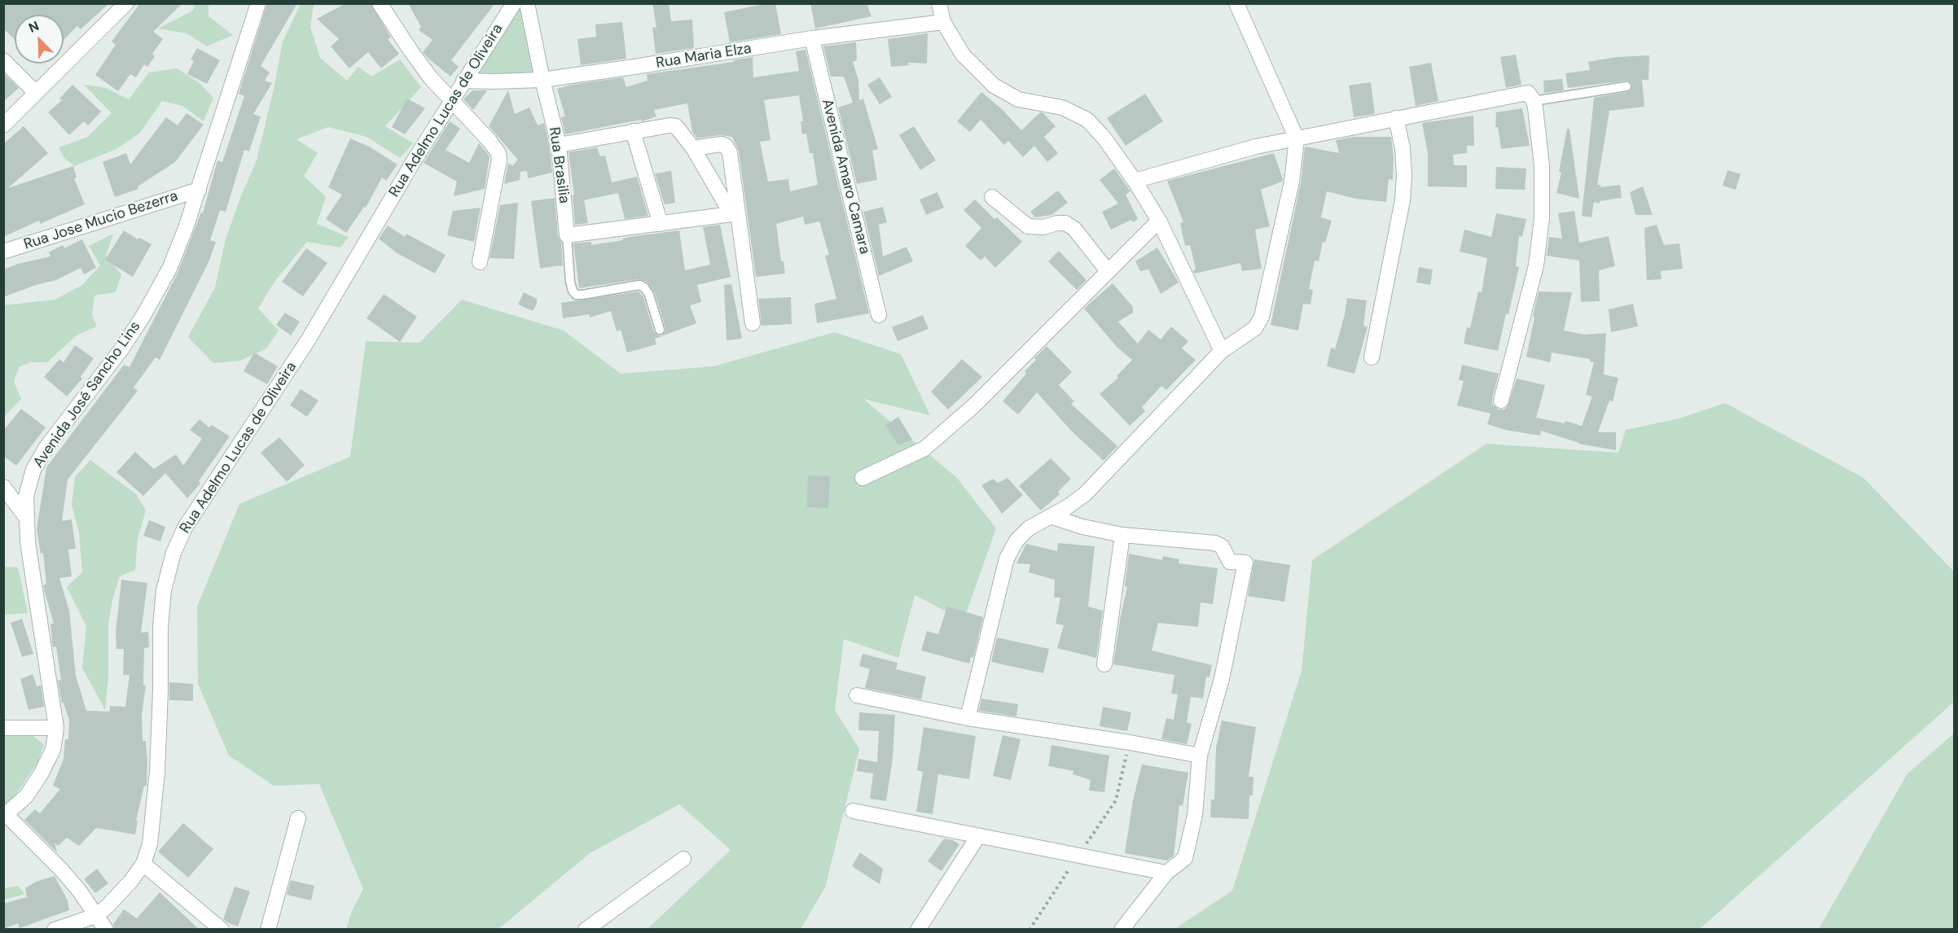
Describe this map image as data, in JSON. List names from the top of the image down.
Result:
{
  "streets": {
    "street": [
      "Rua Maria Elza",
      "Rua Adelmo Lucas de Oliveira",
      "Rua Brasilia",
      "Avenida Amaro Camara",
      "Rua Jose Mucio Bezerra",
      "Avenida José Sancho Lins"
    ]
  },
  "crossings": [
    ["Rua Maria Elza", "Rua Adelmo Lucas de Oliveira"],
    ["Rua Maria Elza", "Rua Brasilia"],
    ["Rua Maria Elza", "Avenida Amaro Camara"],
    ["Rua Jose Mucio Bezerra", "Avenida José Sancho Lins"]
  ],
  "north": "top left"
}
